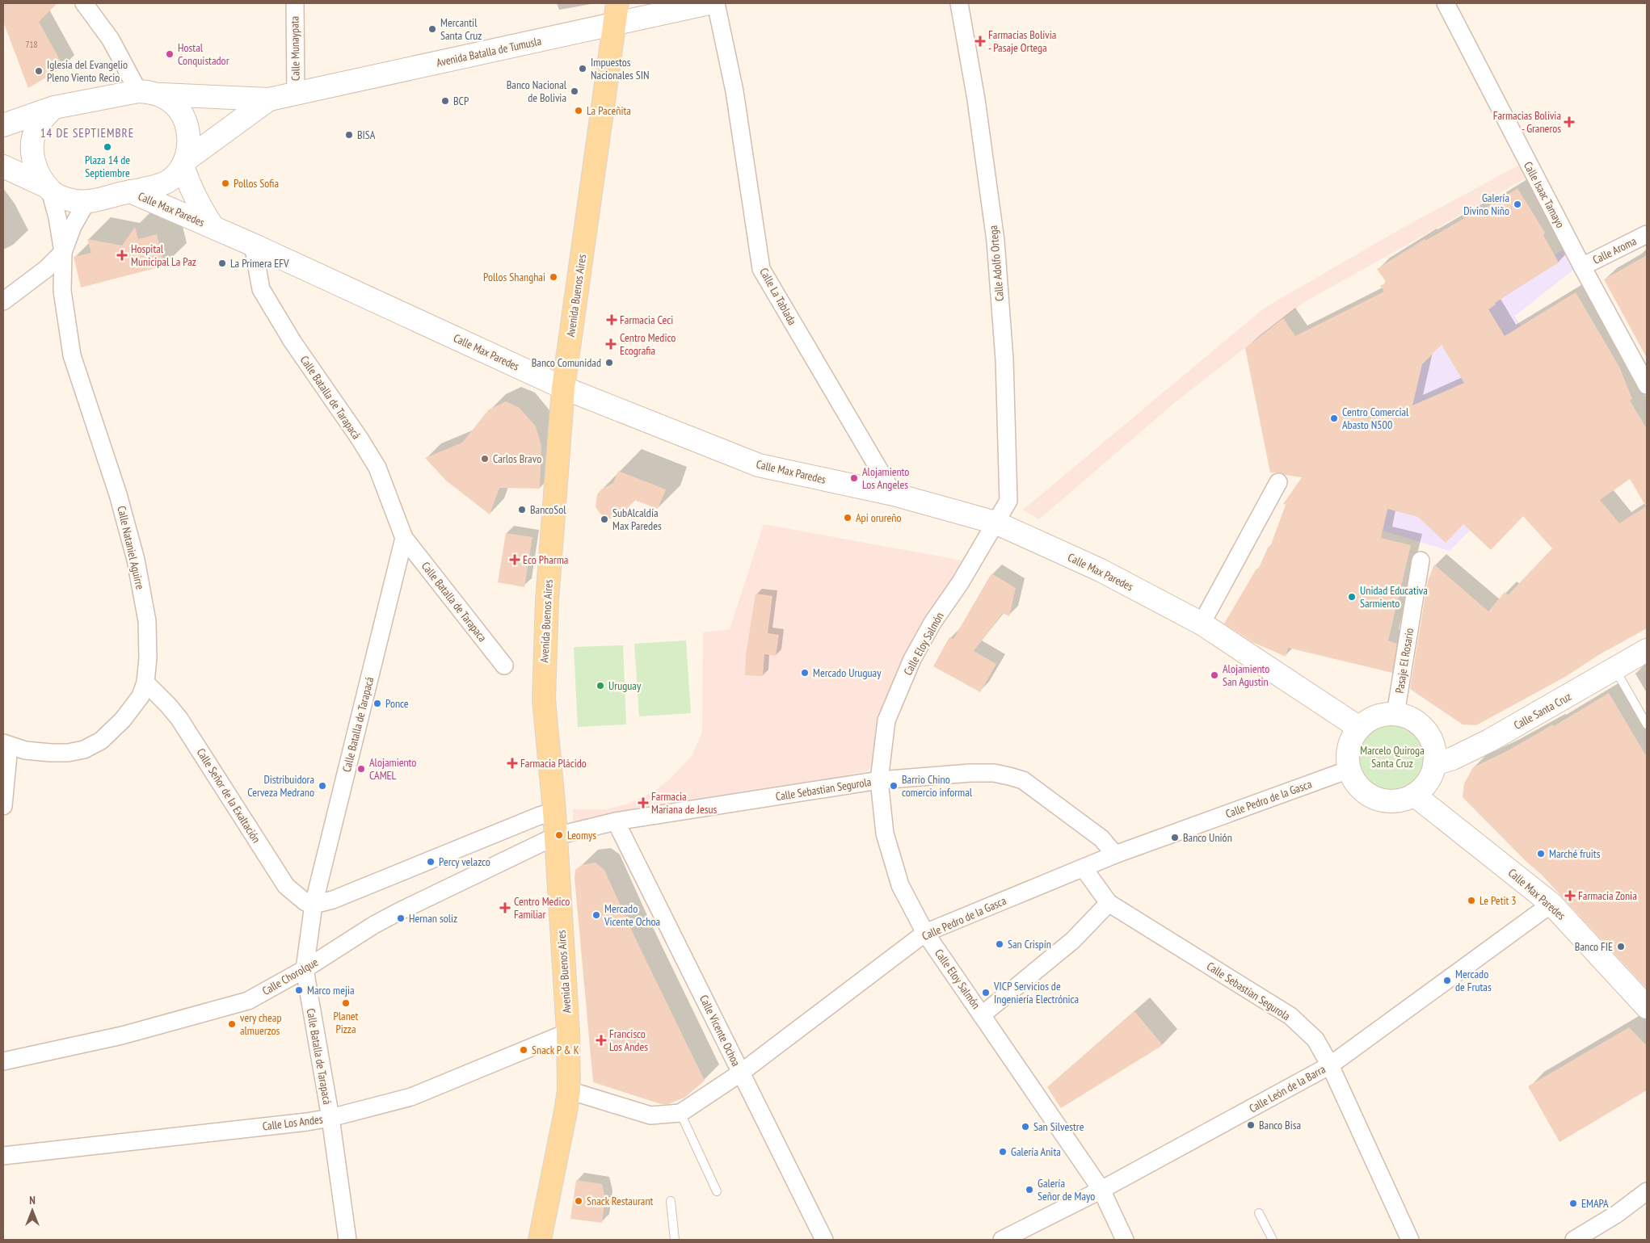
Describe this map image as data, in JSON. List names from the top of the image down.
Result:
{
  "streets": {
    "main road": [
      "Avenida Batalla de Tumusla",
      "Calle Max Paredes",
      "Avenida Buenos Aires",
      "Calle Santa Cruz"
    ],
    "street": [
      "Calle Munaypata",
      "Calle Isaac Tamayo",
      "Calle Aroma",
      "Calle Adolfo Ortega",
      "Calle La Tablada",
      "Calle Batalla de Tarapacá",
      "Calle Nataniel Aguirre",
      "Calle Batalla de Tarapaca",
      "Calle Eloy Salmón",
      "Pasaje El Rosario",
      "Calle Sebastian Segurola",
      "Calle Señor de la Exaltación",
      "Calle Pedro de la Gasca",
      "Calle Chorolque",
      "Calle Vicente Ochoa",
      "Calle León de la Barra",
      "Calle Los Andes"
    ]
  },
  "crossings": [
    ["Calle Munaypata", "Avenida Batalla de Tumusla"],
    ["Avenida Batalla de Tumusla", "Calle Max Paredes"],
    ["Avenida Batalla de Tumusla", "Avenida Buenos Aires"],
    ["Avenida Batalla de Tumusla", "Calle Nataniel Aguirre"],
    ["Calle Isaac Tamayo", "Calle Aroma"],
    ["Calle Max Paredes", "Calle Adolfo Ortega"],
    ["Calle Max Paredes", "Avenida Buenos Aires"],
    ["Calle Max Paredes", "Calle La Tablada"],
    ["Calle Max Paredes", "Calle Batalla de Tarapacá"],
    ["Calle Max Paredes", "Calle Nataniel Aguirre"],
    ["Calle Max Paredes", "Calle Eloy Salmón"],
    ["Calle Max Paredes", "Pasaje El Rosario"],
    ["Calle Max Paredes", "Calle Santa Cruz"],
    ["Calle Max Paredes", "Calle Pedro de la Gasca"],
    ["Calle Max Paredes", "Calle León de la Barra"],
    ["Calle Adolfo Ortega", "Calle Eloy Salmón"],
    ["Avenida Buenos Aires", "Calle Sebastian Segurola"],
    ["Avenida Buenos Aires", "Calle Pedro de la Gasca"],
    ["Avenida Buenos Aires", "Calle Chorolque"],
    ["Avenida Buenos Aires", "Calle Los Andes"],
    ["Calle Batalla de Tarapacá", "Calle Batalla de Tarapaca"],
    ["Calle Batalla de Tarapacá", "Calle Señor de la Exaltación"],
    ["Calle Batalla de Tarapacá", "Calle Chorolque"],
    ["Calle Batalla de Tarapacá", "Calle Los Andes"],
    ["Calle Nataniel Aguirre", "Calle Señor de la Exaltación"],
    ["Calle Eloy Salmón", "Calle Sebastian Segurola"],
    ["Calle Eloy Salmón", "Calle Pedro de la Gasca"],
    ["Calle Eloy Salmón", "Calle León de la Barra"],
    ["Pasaje El Rosario", "Calle Santa Cruz"],
    ["Pasaje El Rosario", "Calle Pedro de la Gasca"],
    ["Calle Santa Cruz", "Calle Pedro de la Gasca"],
    ["Calle Sebastian Segurola", "Calle Pedro de la Gasca"],
    ["Calle Sebastian Segurola", "Calle Chorolque"],
    ["Calle Sebastian Segurola", "Calle Vicente Ochoa"],
    ["Calle Sebastian Segurola", "Calle León de la Barra"],
    ["Calle Pedro de la Gasca", "Calle Vicente Ochoa"]
  ],
  "districts": ["14 DE SEPTIEMBRE"],
  "parks": ["Marcelo Quiroga Santa Cruz"],
  "places": {
    "other": [
      "Mercantil Santa Cruz",
      "Hostal Conquistador",
      "Impuestos Nacionales SIN",
      "Iglesia del Evangelio Pleno Viento Recio",
      "Banco Nacional de Bolivia",
      "BCP",
      "La Paceñita",
      "BISA",
      "Plaza 14 de Septiembre",
      "Pollos Sofia",
      "Galería Divino Niño",
      "La Primera EFV",
      "Pollos Shanghai",
      "Banco Comunidad",
      "Centro Comercial Abasto N500",
      "Carlos Bravo",
      "Alojamiento Los Angeles",
      "BancoSol",
      "Api orureño",
      "SubAlcaldía Max Paredes",
      "Unidad Educativa Sarmiento",
      "Mercado Uruguay",
      "Alojamiento San Agustin",
      "Uruguay",
      "Ponce",
      "Alojamiento CAMEL",
      "Distribuidora Cerveza Medrano",
      "Barrio Chino comercio informal",
      "Leomys",
      "Banco Unión",
      "Marché fruits",
      "Percy velazco",
      "Le Petit 3",
      "Mercado Vicente Ochoa",
      "Hernan soliz",
      "San Crispín",
      "Banco FIE",
      "Mercado de Frutas",
      "Marco mejia",
      "VICP Servicios de Ingeniería Electrónica",
      "Planet Pizza",
      "very cheap almuerzos",
      "Snack P & K",
      "Banco Bisa",
      "San Silvestre",
      "Galería Anita",
      "Galería Señor de Mayo",
      "Snack Restaurant",
      "EMAPA"
    ],
    "health": [
      "Farmacias Bolivia - Pasaje Ortega",
      "Farmacias Bolivia - Graneros",
      "Hospital Municipal La Paz",
      "Farmacia Ceci",
      "Centro Medico Ecografia",
      "Eco Pharma",
      "Farmacia Plácido",
      "Farmacia Mariana de Jesus",
      "Farmacia Zonia",
      "Centro Medico Familiar",
      "Francisco Los Andes"
    ]
  },
  "house_numbers": ["718"],
  "north": "top"
}
